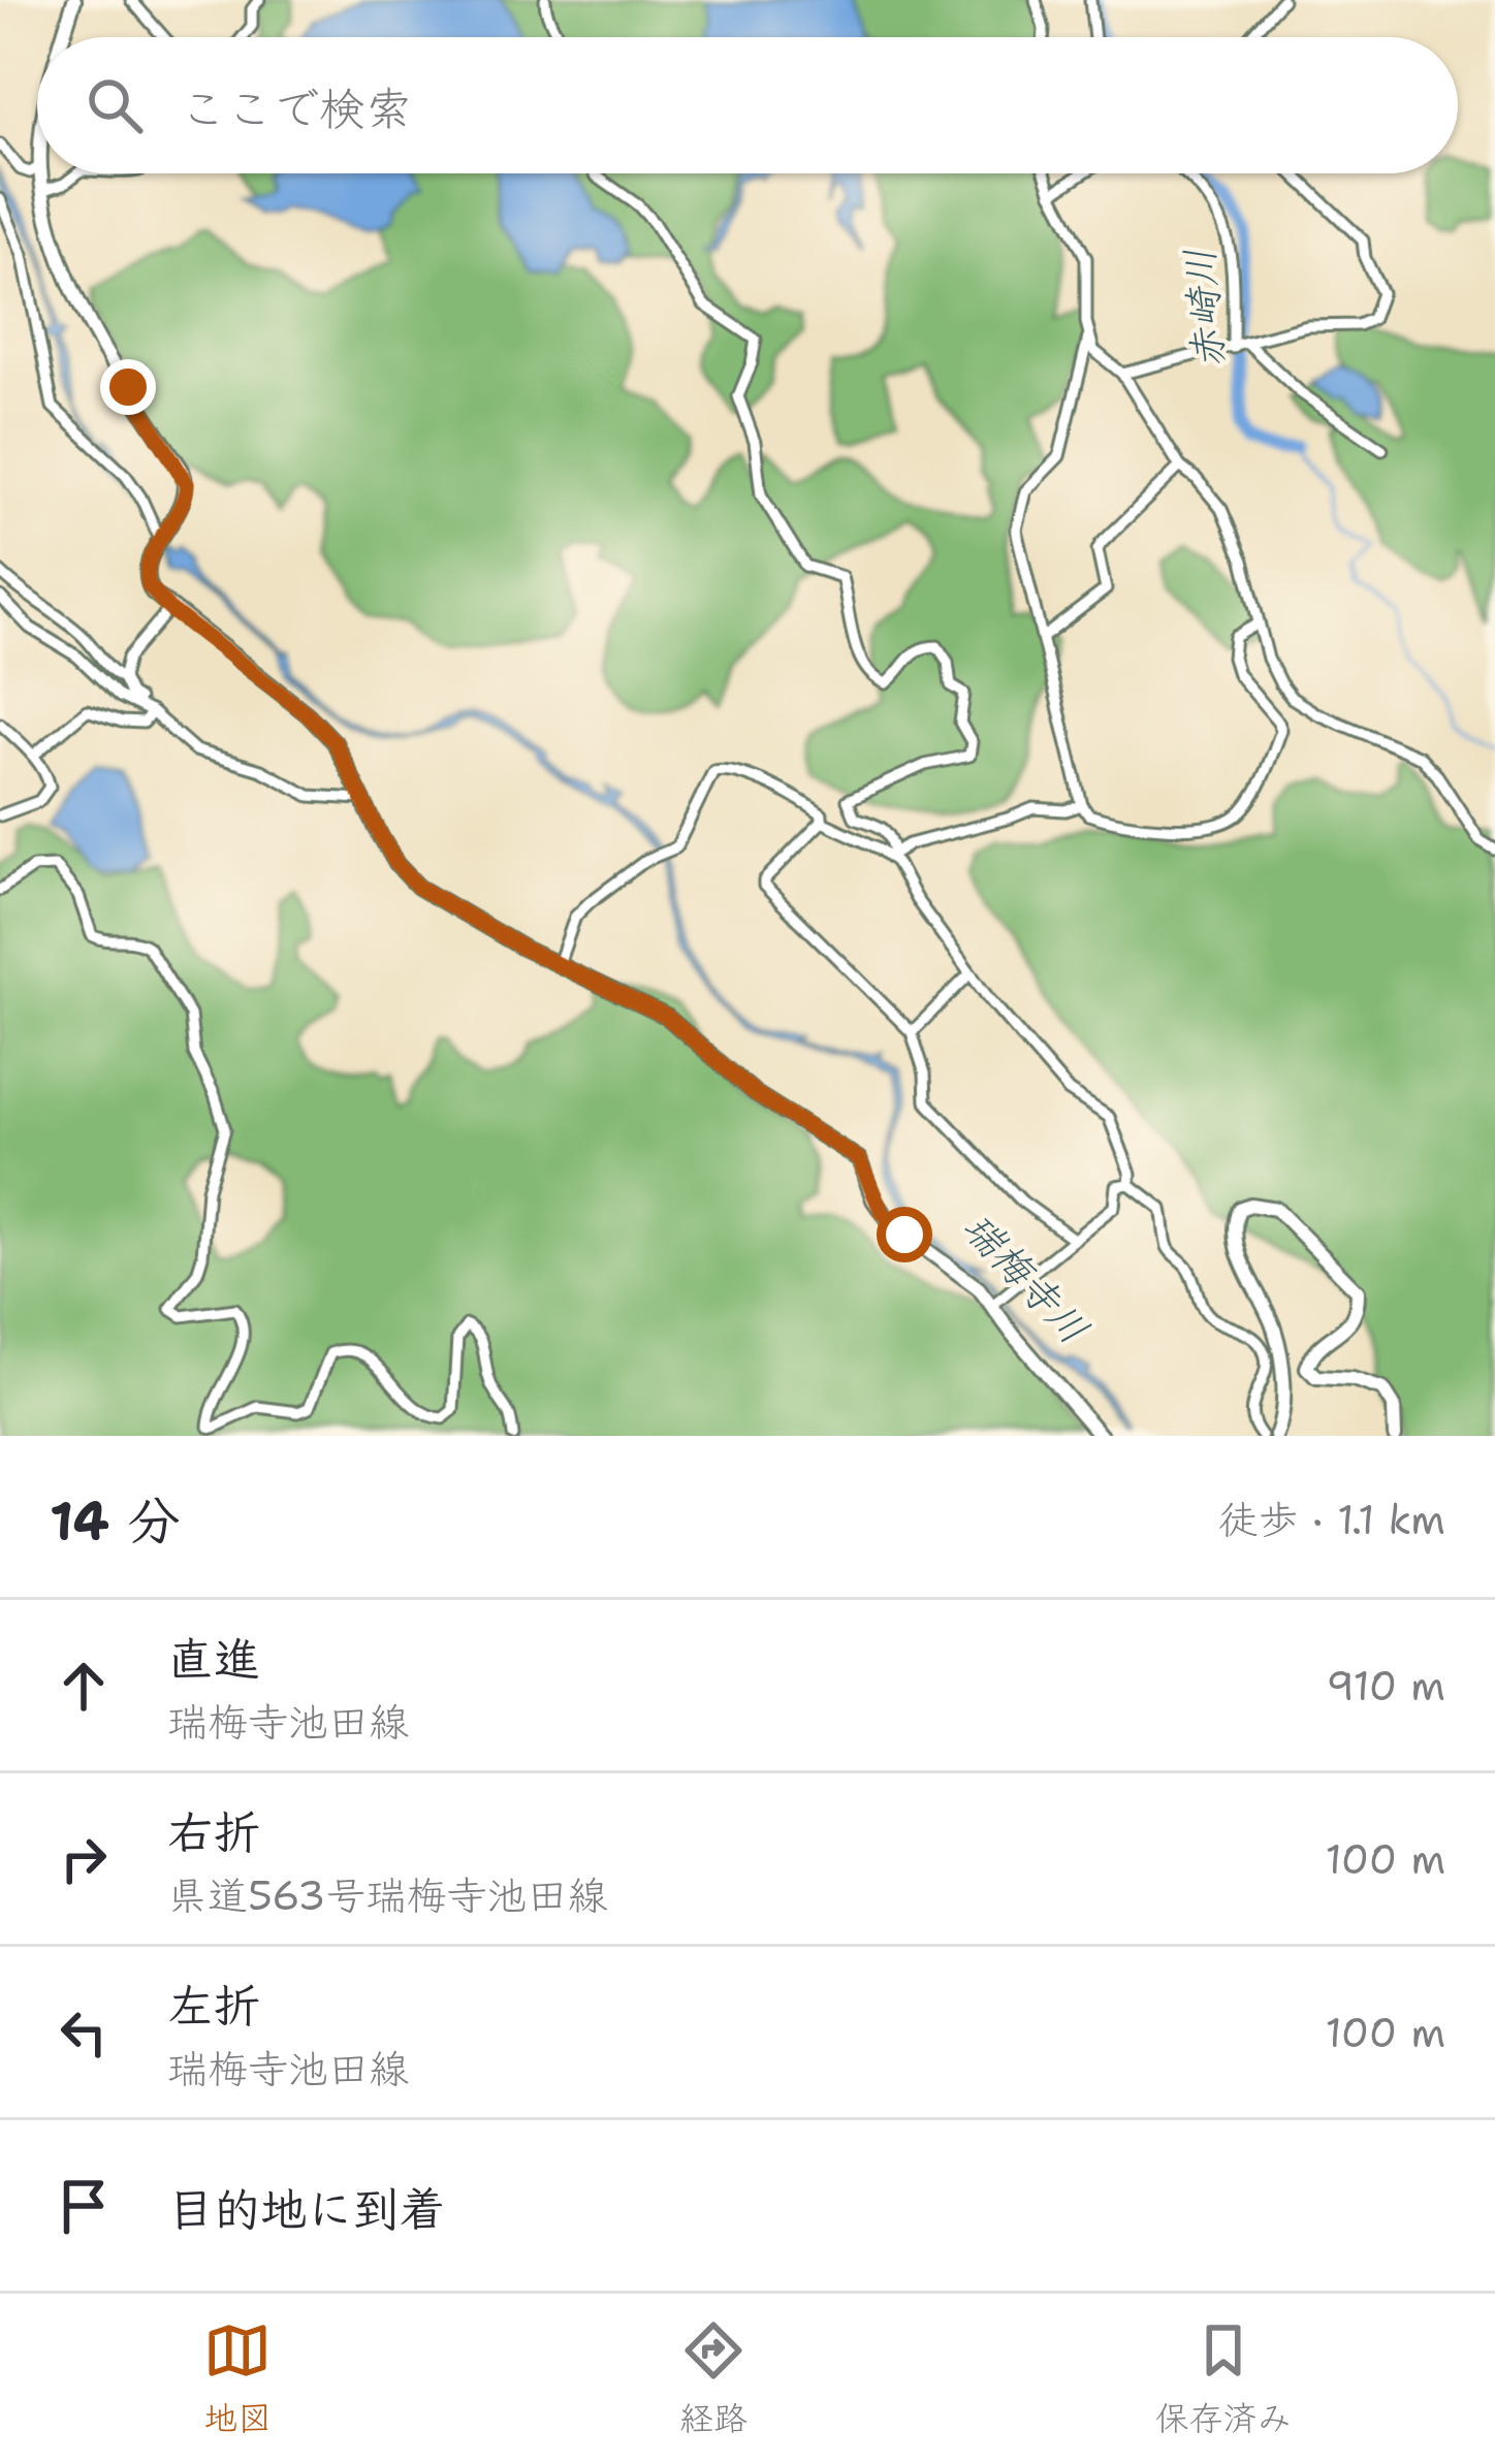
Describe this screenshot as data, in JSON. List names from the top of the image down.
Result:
{
  "water": ["赤崎川", "瑞梅寺川"],
  "page": {
    "search": "ここで検索",
    "heading": ["14 分", "徒歩 · 1.1 km"],
    "list": [
      ["直進", "瑞梅寺池田線", "910 m"],
      ["右折", "県道563号瑞梅寺池田線", "100 m"],
      ["左折", "瑞梅寺池田線", "100 m"],
      "目的地に到着"
    ],
    "nav": ["地図", "経路", "保存済み"]
  }
}
